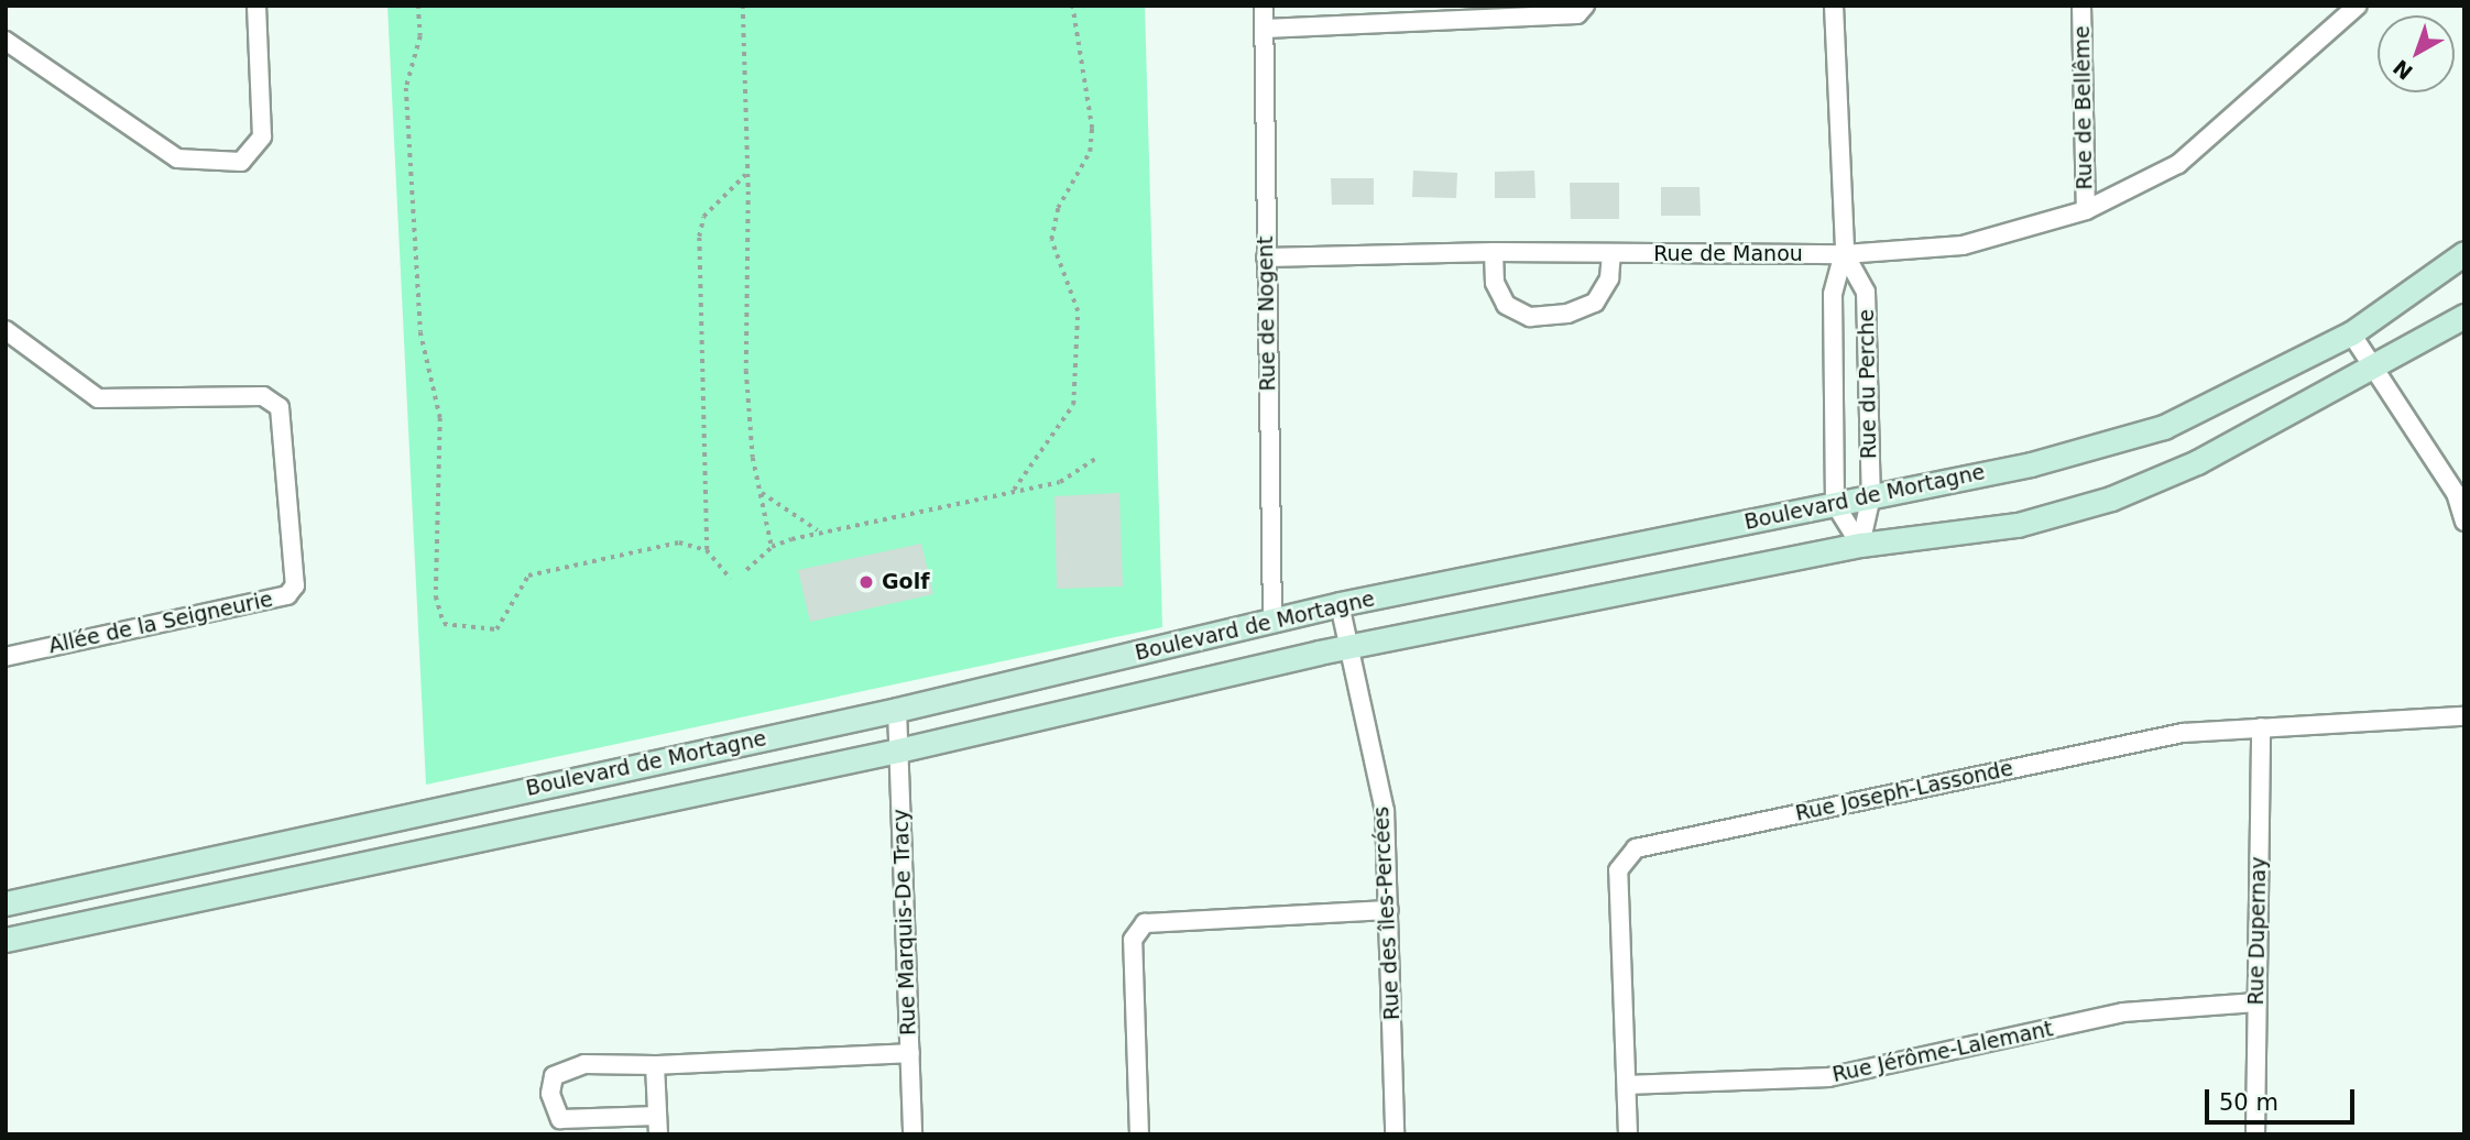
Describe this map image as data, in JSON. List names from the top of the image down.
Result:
{
  "streets": {
    "main road": ["Boulevard de Mortagne"],
    "street": [
      "Rue de Bellême",
      "Rue de Manou",
      "Rue de Nogent",
      "Rue du Perche",
      "Allée de la Seigneurie",
      "Rue Joseph-Lassonde",
      "Rue des îles-Percées",
      "Rue Marquis-De Tracy",
      "Rue Dupernay",
      "Rue Jérôme-Lalemant"
    ]
  },
  "crossings": [
    ["Rue de Bellême", "Rue de Manou"],
    ["Rue de Manou", "Rue de Nogent"],
    ["Rue de Manou", "Rue du Perche"],
    ["Rue de Nogent", "Boulevard de Mortagne"],
    ["Rue du Perche", "Boulevard de Mortagne"],
    ["Boulevard de Mortagne", "Rue des îles-Percées"],
    ["Boulevard de Mortagne", "Rue Marquis-De Tracy"],
    ["Rue Joseph-Lassonde", "Rue Dupernay"],
    ["Rue Joseph-Lassonde", "Rue Jérôme-Lalemant"],
    ["Rue Dupernay", "Rue Jérôme-Lalemant"]
  ],
  "places": ["Golf"],
  "scale_bar": "50 m",
  "north": "bottom left"
}
